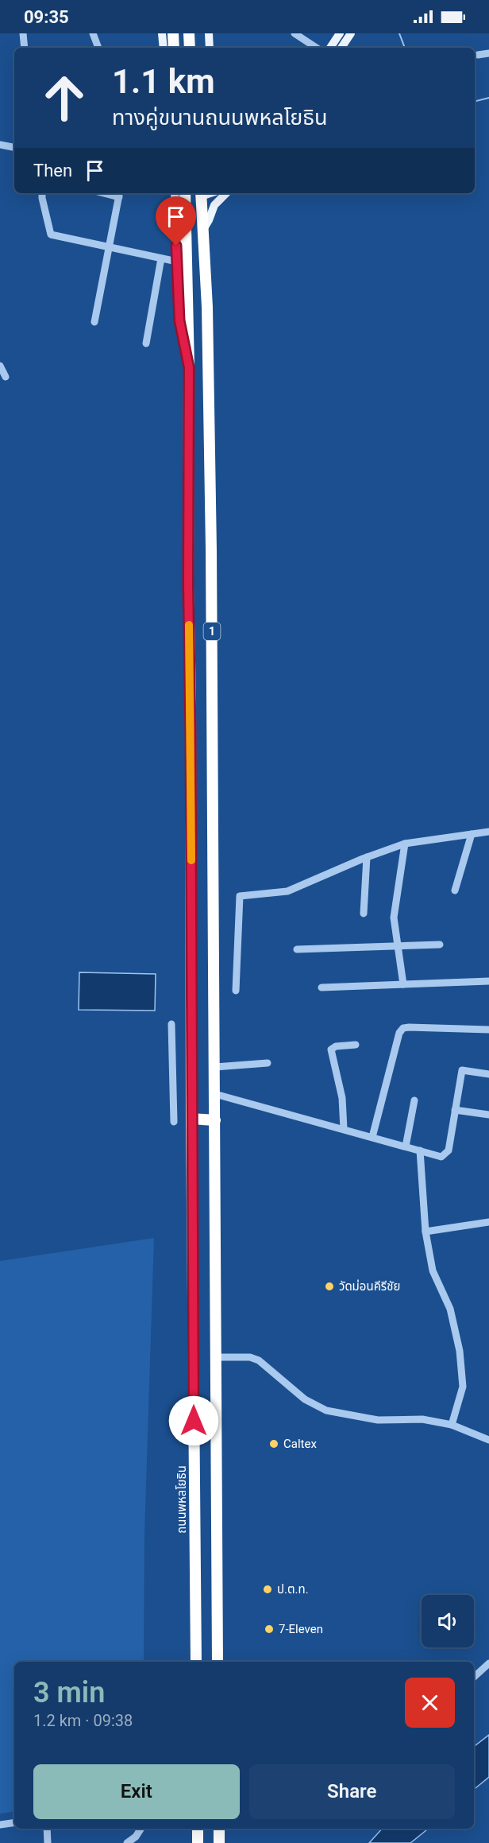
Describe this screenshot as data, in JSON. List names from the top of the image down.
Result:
{
  "streets": {
    "highway": ["1", "ถนนพหลโยธิน"]
  },
  "crossings": [
    ["1", "ถนนพหลโยธิน"]
  ],
  "places": [
    "วัดม่อนคีรีชัย",
    "Caltex",
    "ป.ต.ท.",
    "7-Eleven"
  ],
  "page": {
    "status": "09:35",
    "turn": ["1.1 km", "ทางคู่ขนานถนนพหลโยธิน"],
    "then": "Then",
    "heading": ["3 min", "1.2 km · 09:38"],
    "buttons": ["Exit", "Share"]
  }
}
